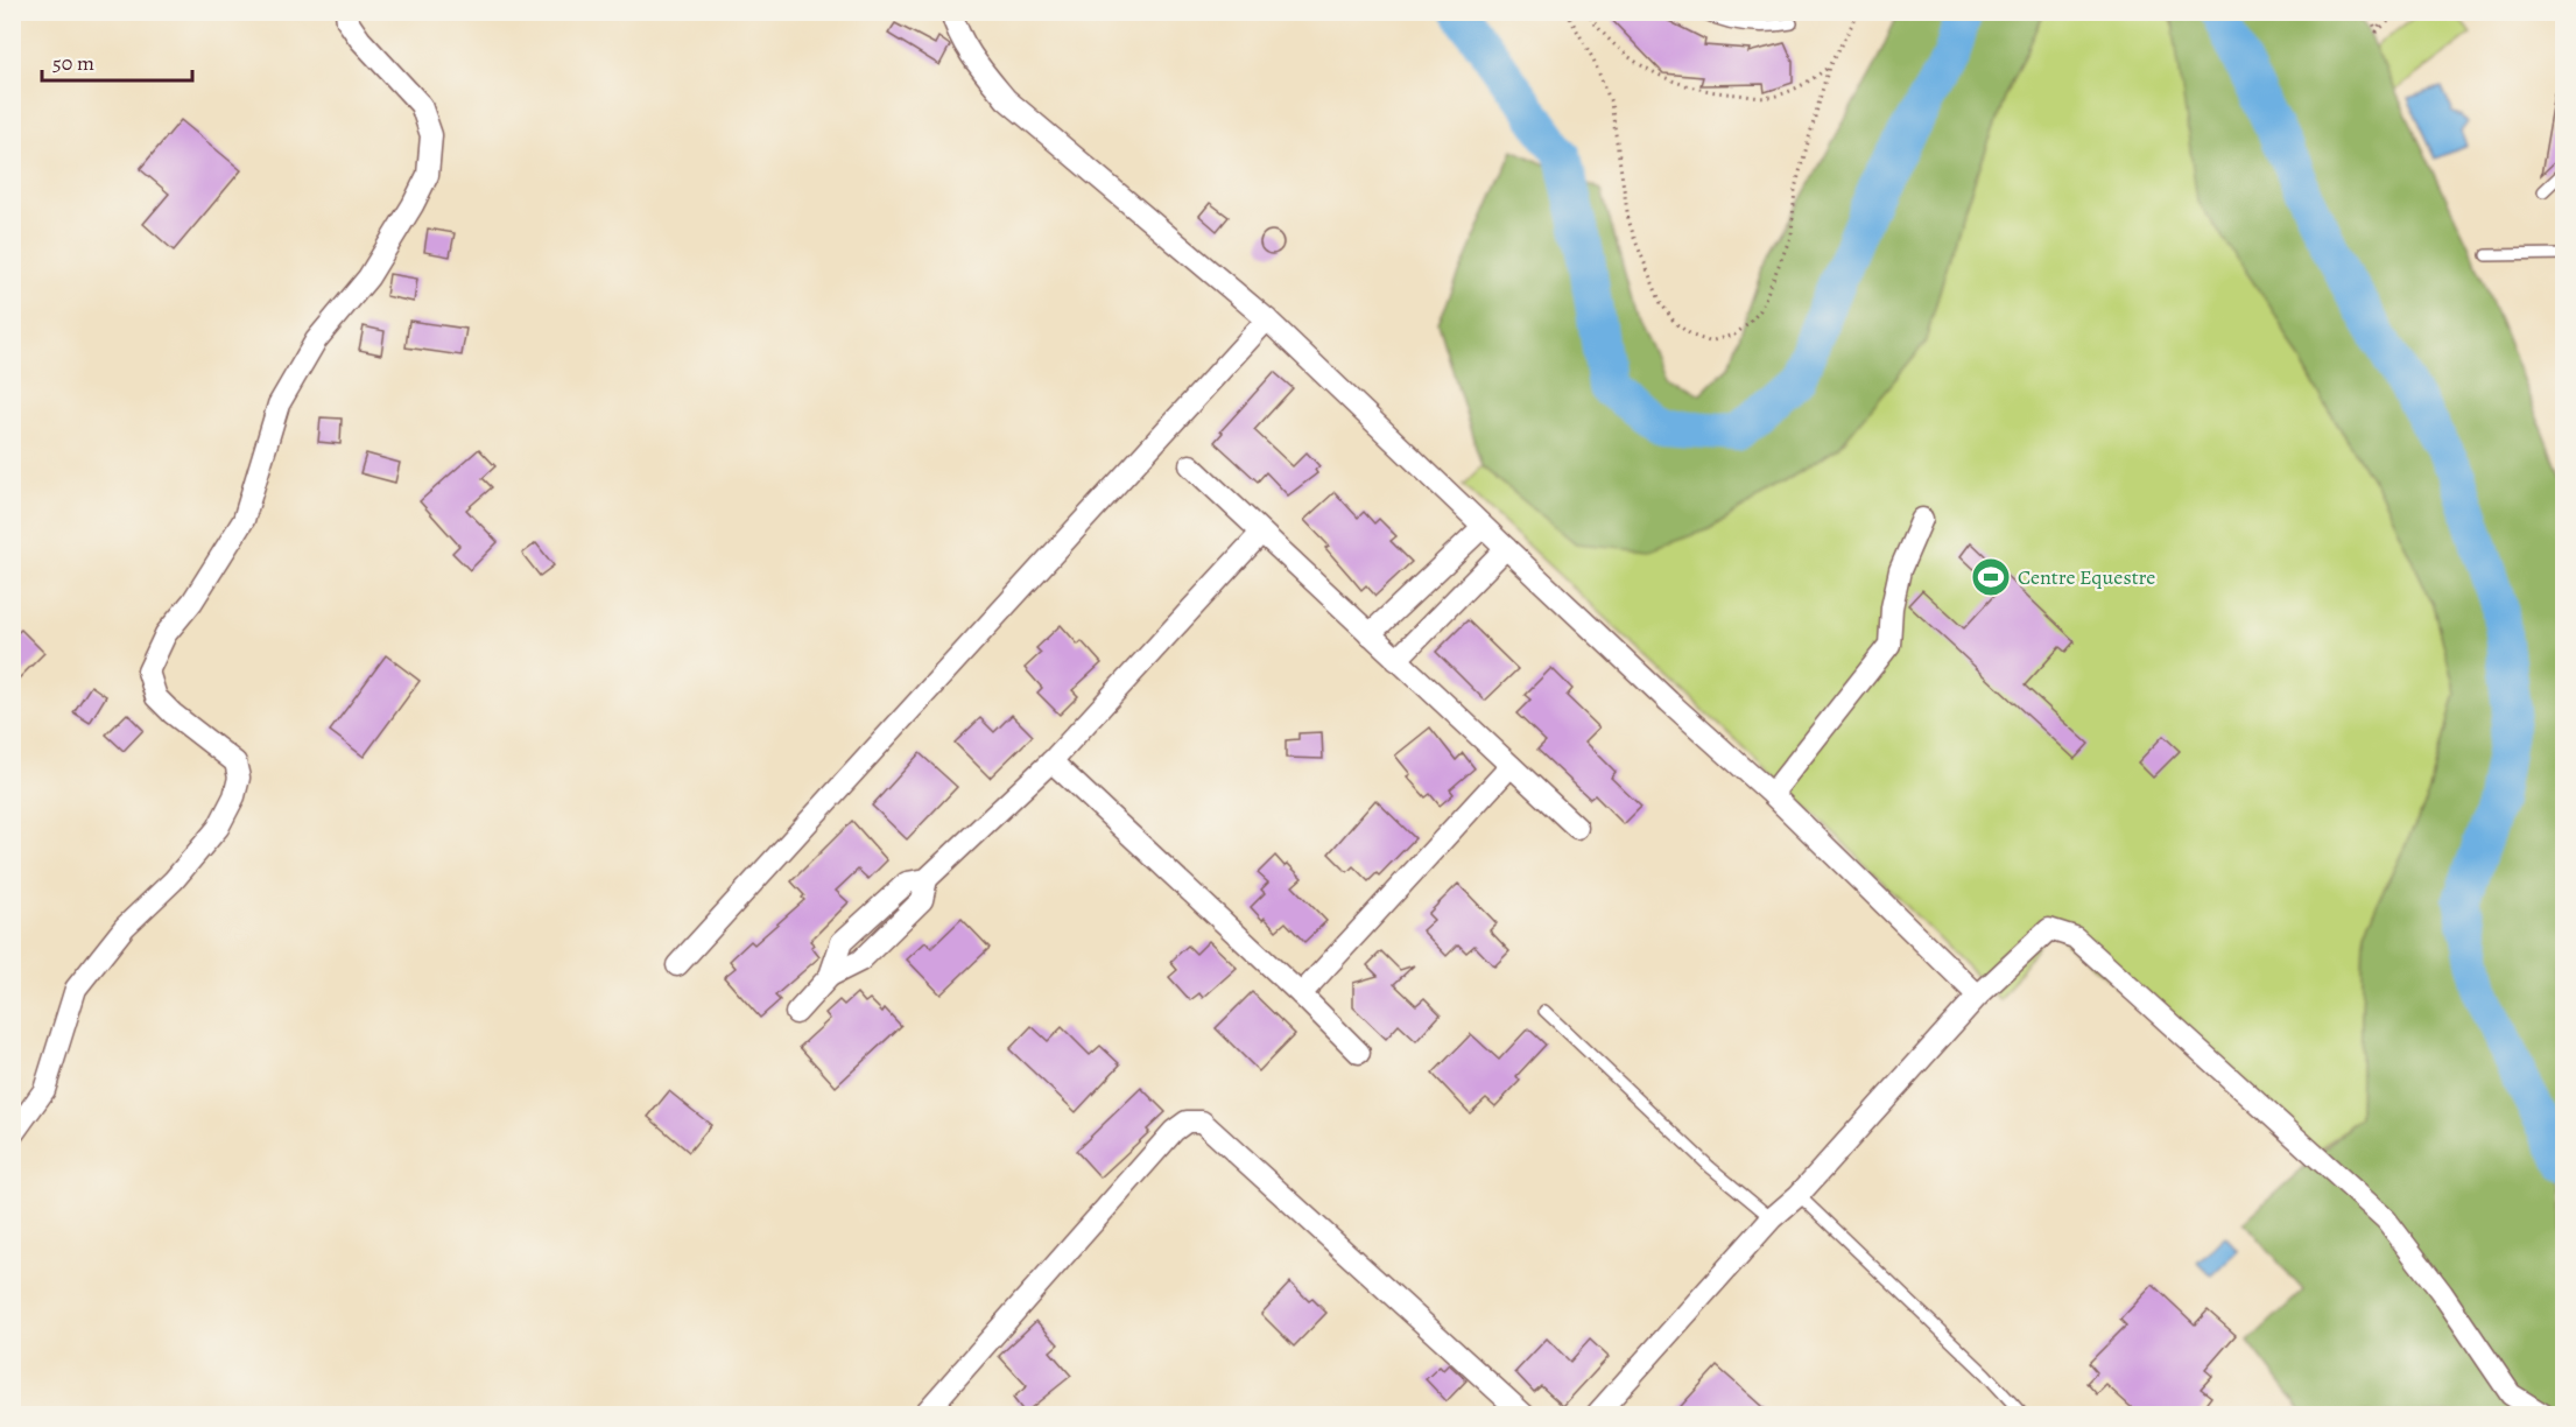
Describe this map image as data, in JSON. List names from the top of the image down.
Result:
{
  "places": {
    "sports": ["Centre Equestre"]
  },
  "scale_bar": "50 m"
}
